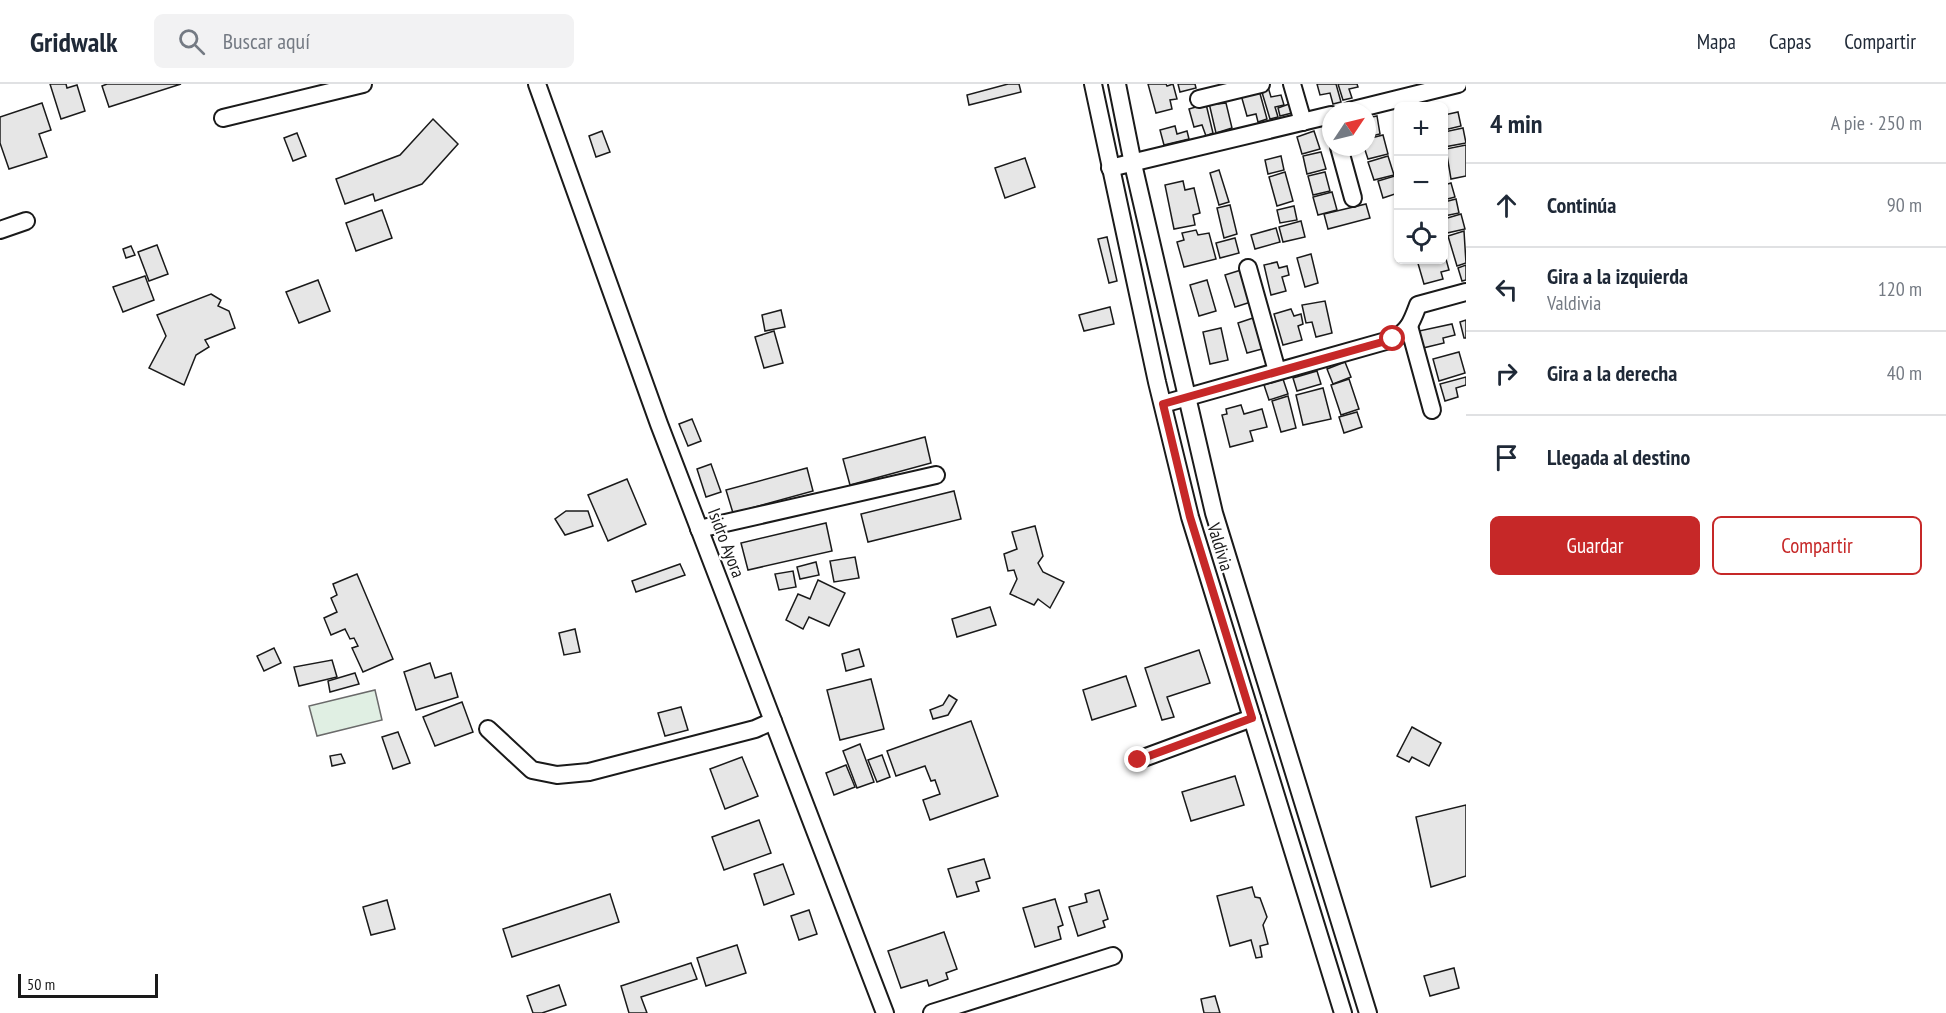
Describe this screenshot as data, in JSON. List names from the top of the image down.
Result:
{
  "streets": {
    "street": ["Isidro Ayora", "Valdivia"]
  },
  "scale_bar": "50 m",
  "north": "top right",
  "page": {
    "header": "Gridwalk",
    "search": "Buscar aquí",
    "nav": ["Mapa", "Capas", "Compartir"],
    "heading": ["4 min", "A pie · 250 m"],
    "map_buttons": ["+", "−"],
    "list": [
      ["Continúa", "90 m"],
      ["Gira a la izquierda", "Valdivia", "120 m"],
      ["Gira a la derecha", "40 m"],
      "Llegada al destino"
    ],
    "buttons": ["Guardar", "Compartir"],
    "scale": "50 m"
  }
}
